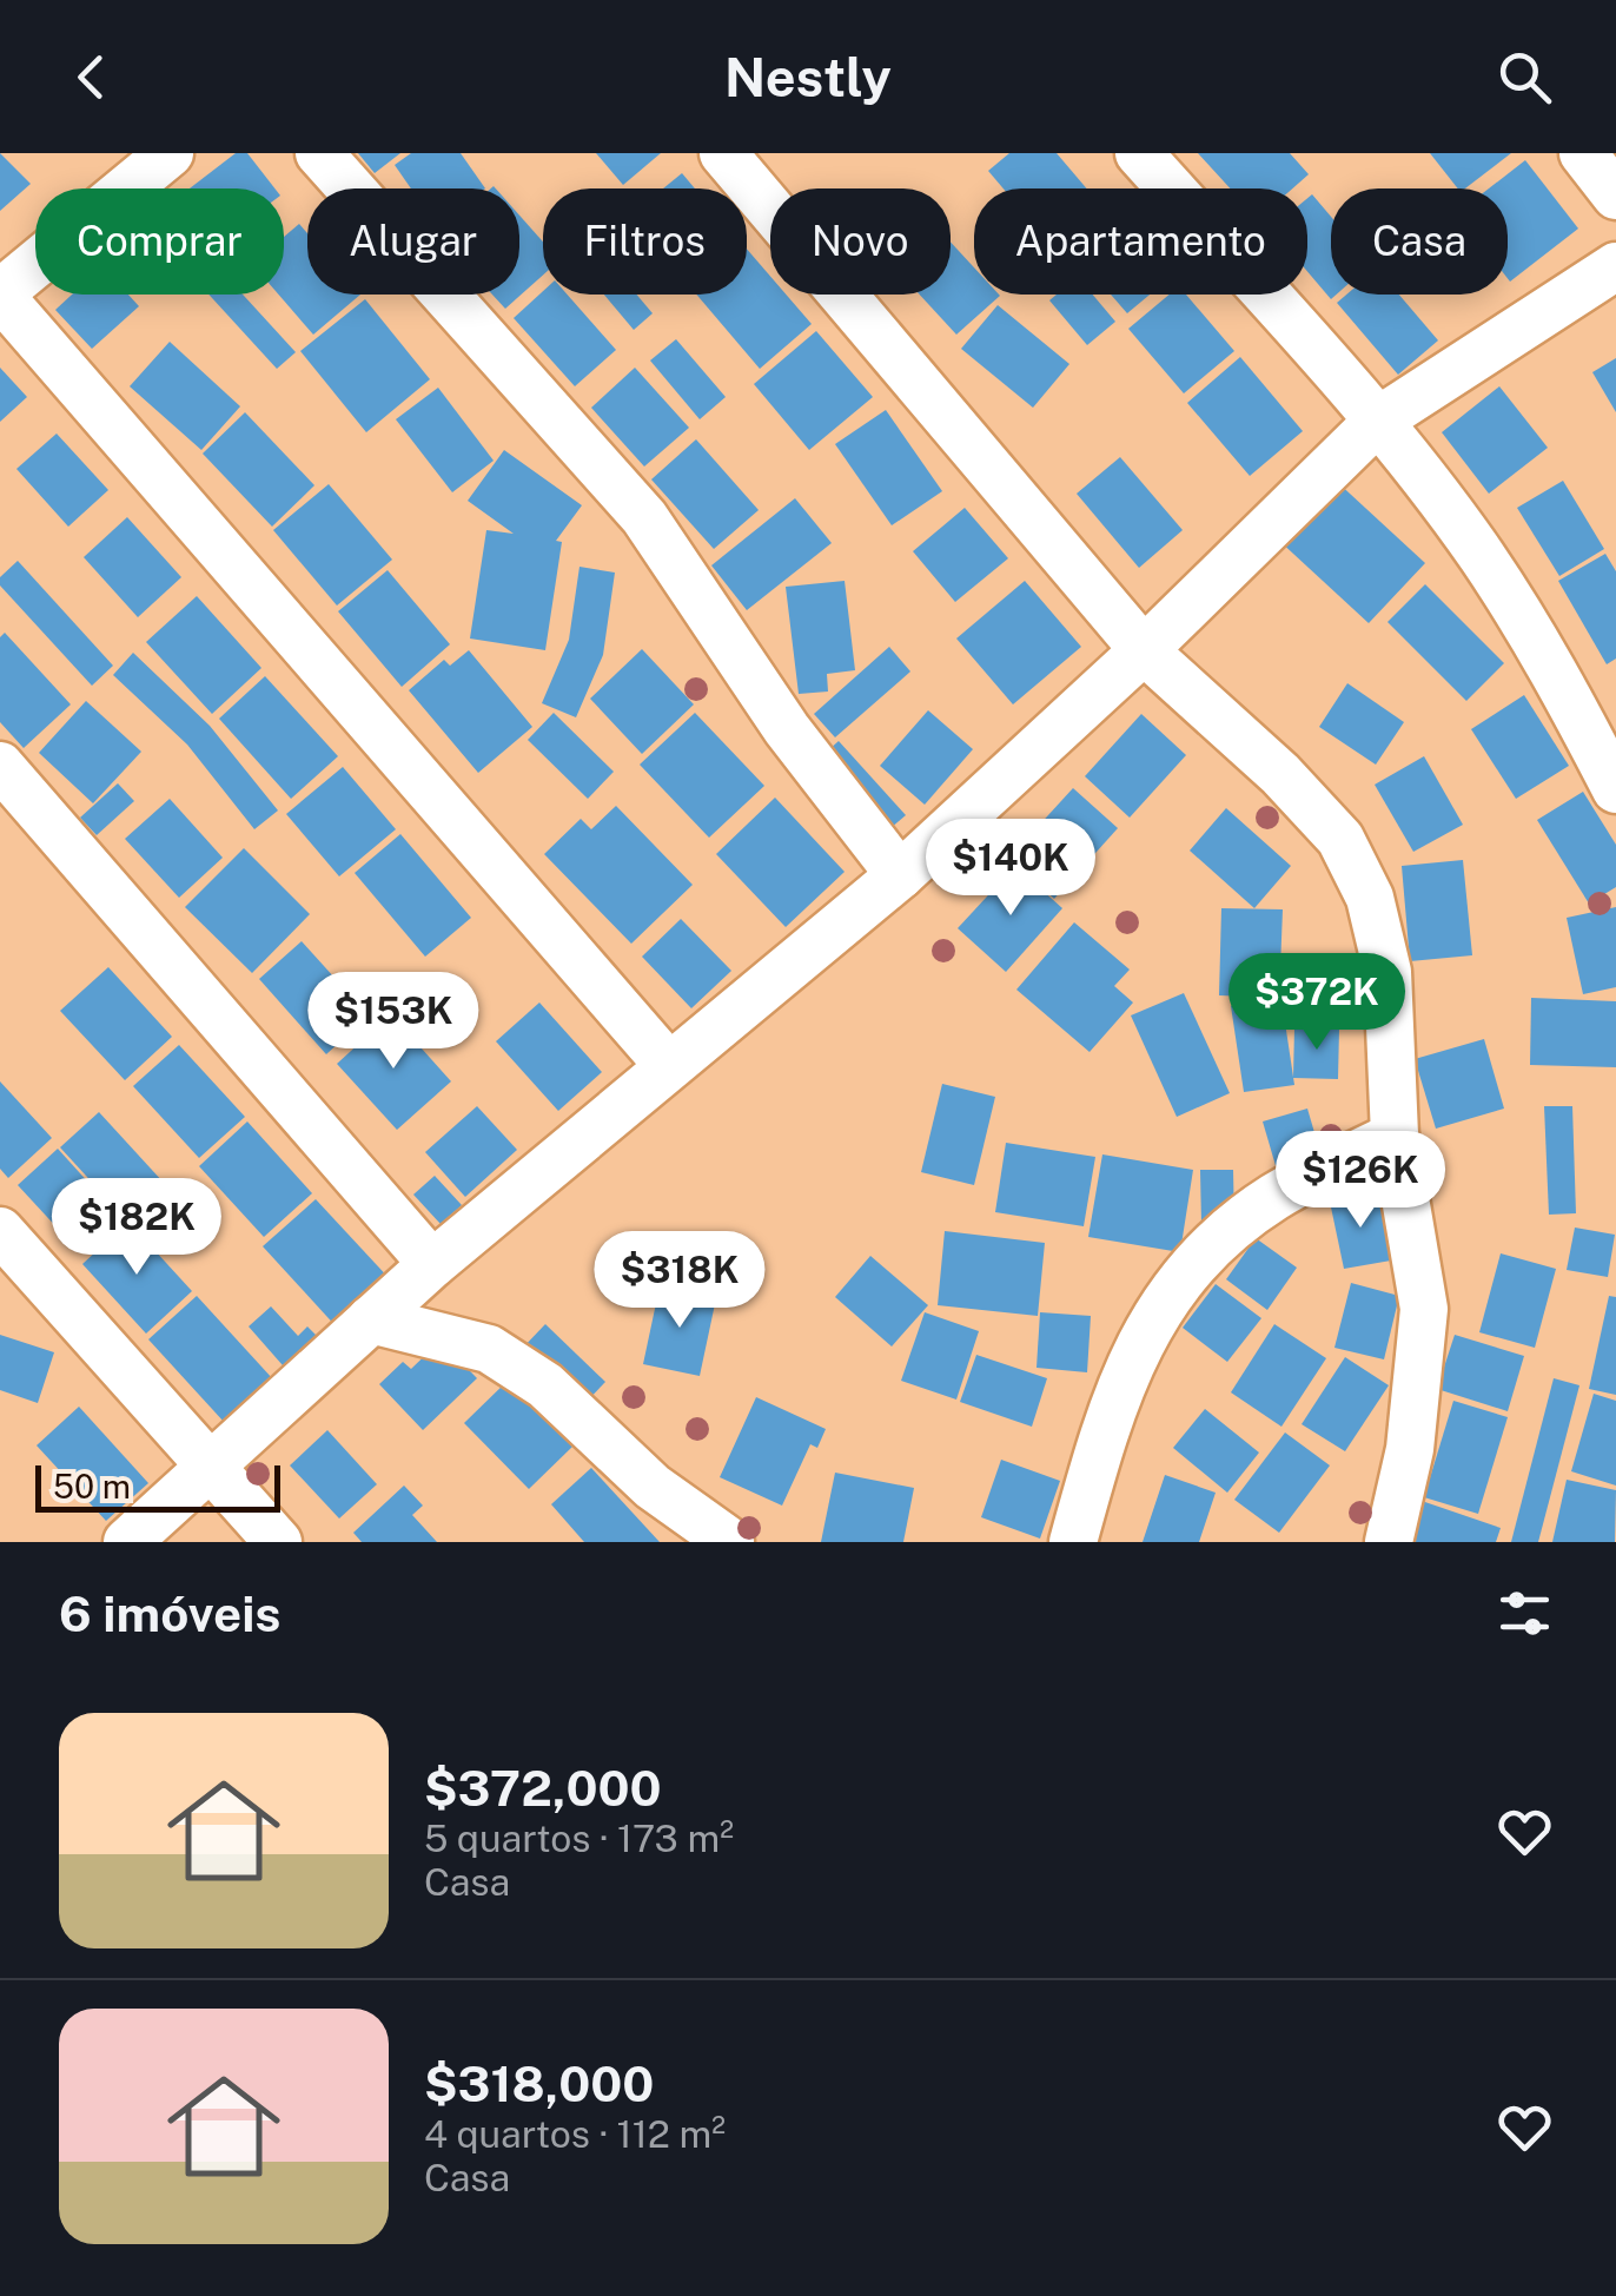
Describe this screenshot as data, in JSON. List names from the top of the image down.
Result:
{
  "scale_bar": "50 m",
  "page": {
    "header": "Nestly",
    "chip": [
      "Comprar",
      "Alugar",
      "Filtros",
      "Novo",
      "Apartamento",
      "Casa"
    ],
    "price": [
      "$140K",
      "$372K",
      "$153K",
      "$126K",
      "$182K",
      "$318K"
    ],
    "scale": "50 m",
    "heading": "6 imóveis",
    "list": [
      {
        "name": "$372,000",
        "note": "5 quartos · 173 m² · Casa"
      },
      {
        "name": "$318,000",
        "note": "4 quartos · 112 m² · Casa"
      }
    ]
  }
}
